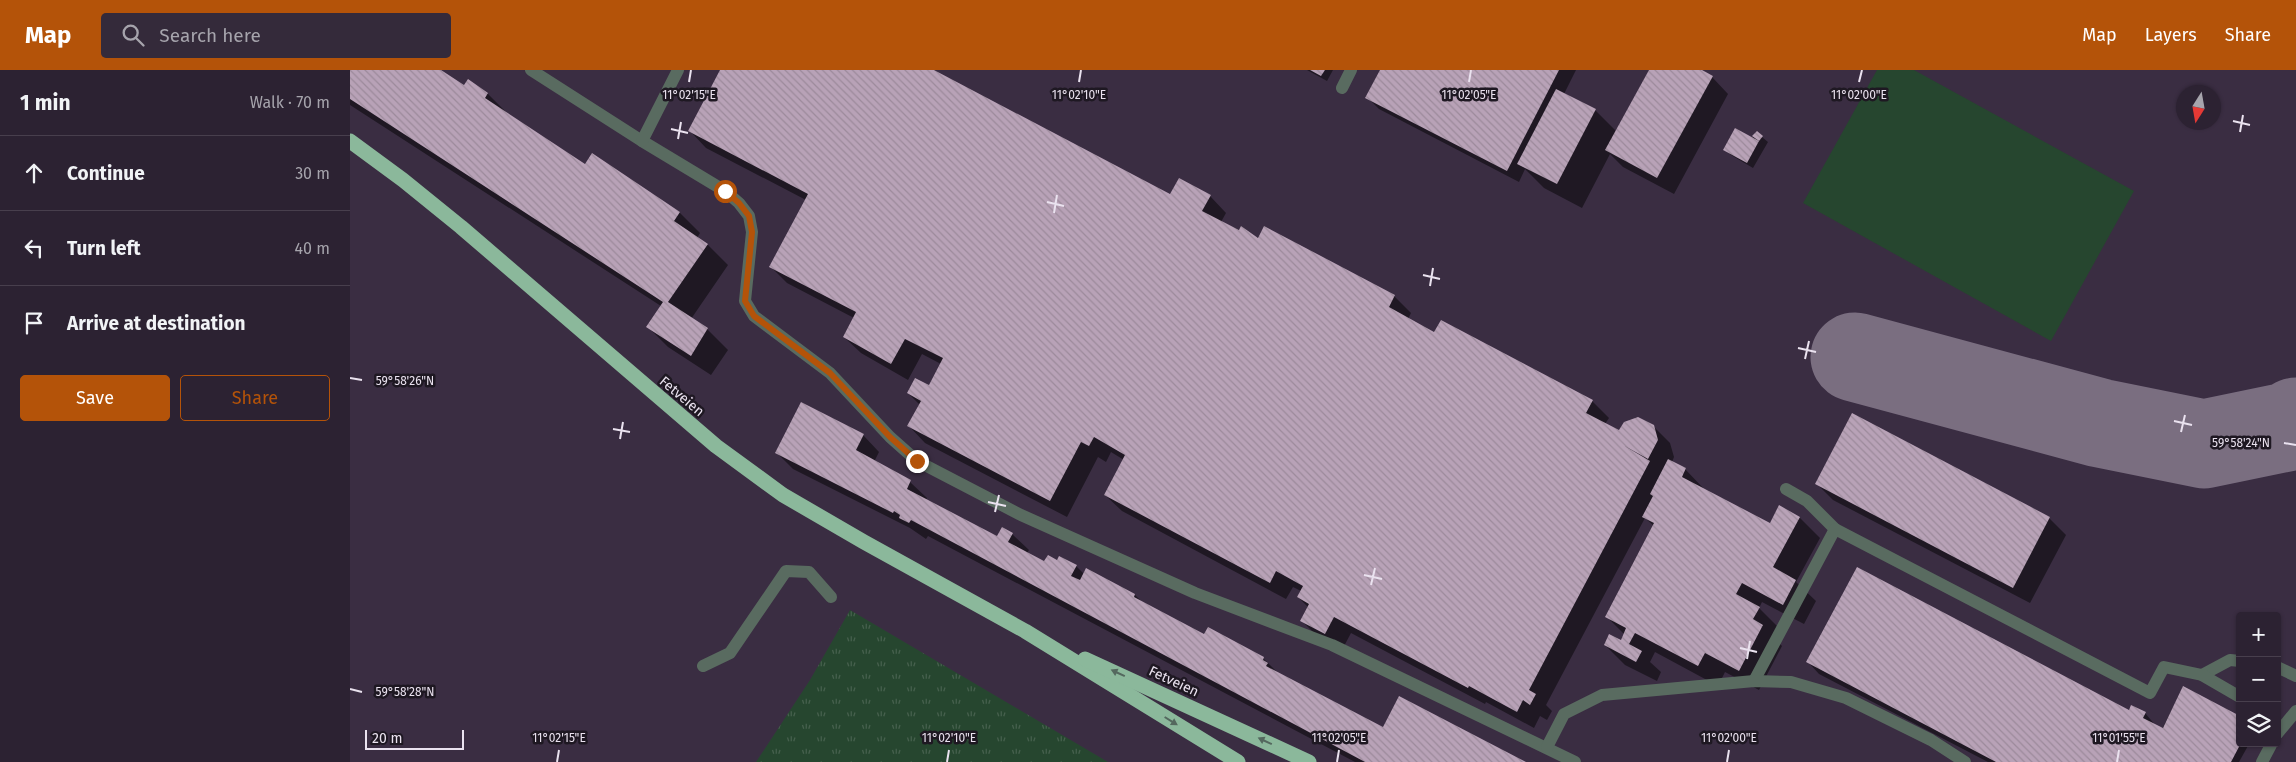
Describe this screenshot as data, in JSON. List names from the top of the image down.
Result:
{
  "streets": {
    "highway": ["Fetveien"]
  },
  "scale_bar": "20 m",
  "north": "bottom",
  "page": {
    "header": "Map",
    "search": "Search here",
    "nav": ["Map", "Layers", "Share"],
    "heading": ["1 min", "Walk · 70 m"],
    "list": [
      ["Continue", "30 m"],
      ["Turn left", "40 m"],
      "Arrive at destination"
    ],
    "buttons": ["Save", "Share"],
    "map_buttons": ["+", "−"],
    "scale": "20 m"
  },
  "coordinates": [
    "11°02'15\"E",
    "11°02'10\"E",
    "11°02'05\"E",
    "11°02'00\"E",
    "59°58'26\"N",
    "59°58'24\"N",
    "59°58'28\"N",
    "11°01'55\"E"
  ]
}
